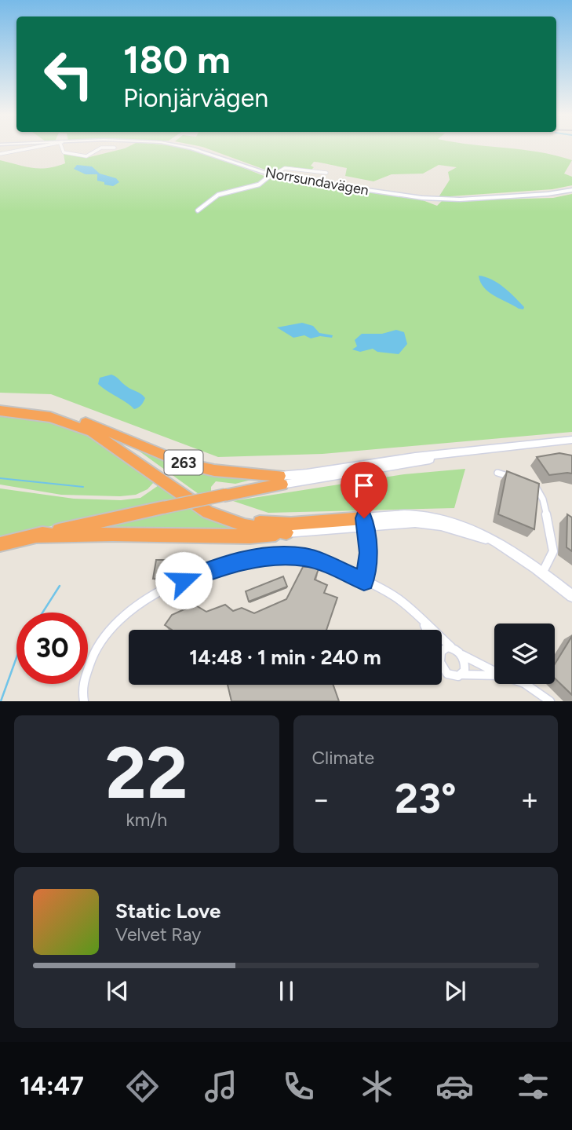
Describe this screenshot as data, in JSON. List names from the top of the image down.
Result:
{
  "streets": {
    "highway": ["263"],
    "street": ["Norrsundavägen"]
  },
  "page": {
    "turn": ["180 m", "Pionjärvägen"],
    "limit": "30",
    "trip": "14:48 · 1 min · 240 m",
    "tile": [
      ["22", "km/h"],
      "Climate"
    ],
    "heat": ["−", "23°", "+"],
    "song": ["Static Love", "Velvet Ray"],
    "tabs": "14:47"
  }
}
